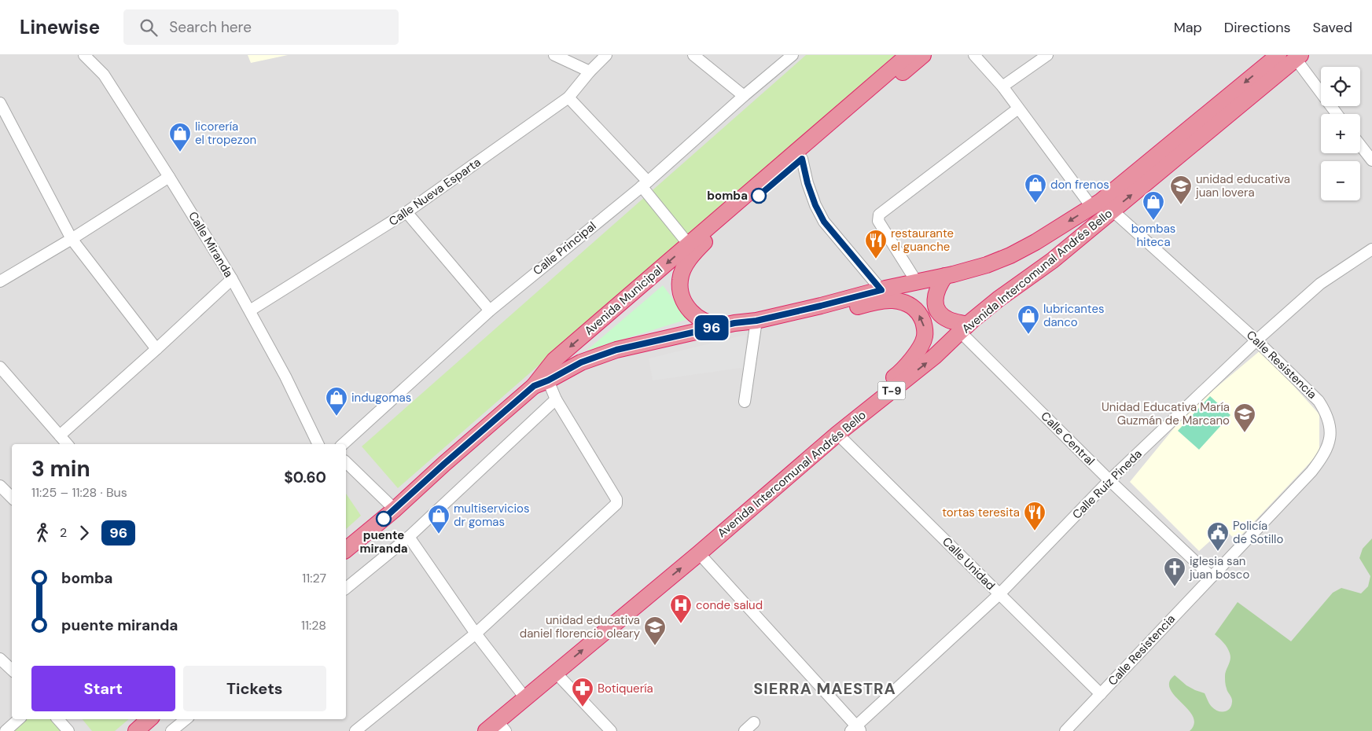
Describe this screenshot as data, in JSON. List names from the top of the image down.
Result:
{
  "streets": {
    "highway": ["Avenida Intercomunal Andrés Bello", "Avenida Municipal", "T-9"],
    "street": [
      "Calle Nueva Esparta",
      "Calle Miranda",
      "Calle Principal",
      "Calle Resistencia",
      "Calle Central",
      "Calle Ruiz Pineda",
      "Calle Unidad"
    ]
  },
  "crossings": [
    ["Calle Nueva Esparta", "Calle Miranda"],
    ["Avenida Intercomunal Andrés Bello", "Avenida Municipal"],
    ["Avenida Intercomunal Andrés Bello", "Calle Resistencia"],
    ["Avenida Intercomunal Andrés Bello", "T-9"],
    ["Avenida Intercomunal Andrés Bello", "Calle Central"],
    ["Avenida Intercomunal Andrés Bello", "Calle Unidad"],
    ["Calle Resistencia", "Calle Central"],
    ["Calle Resistencia", "Calle Ruiz Pineda"],
    ["Calle Resistencia", "Calle Unidad"],
    ["T-9", "Calle Unidad"],
    ["Calle Central", "Calle Ruiz Pineda"],
    ["Calle Ruiz Pineda", "Calle Unidad"]
  ],
  "districts": ["SIERRA MAESTRA"],
  "places": {
    "shop": [
      "licorería el tropezon",
      "don frenos",
      "bombas hiteca",
      "lubricantes danco",
      "indugomas",
      "multiservicios dr gomas"
    ],
    "other": ["bomba", "puente miranda"],
    "school or university": ["unidad educativa juan lovera", "Unidad Educativa María Guzmán de Marcano", "unidad educativa daniel florencio oleary"],
    "restaurant": ["restaurante el guanche", "tortas teresita"],
    "public building": ["Policía de Sotillo"],
    "church": ["iglesia san juan bosco"],
    "hospital": ["conde salud"],
    "pharmacy": ["Botiquería"]
  },
  "lines": ["bus line 96"],
  "page": {
    "header": "Linewise",
    "search": "Search here",
    "nav": ["Map", "Directions", "Saved"],
    "on_map": "96",
    "map_buttons": ["+", "−"],
    "heading": ["3 min", "11:25 – 11:28 · Bus", "$0.60"],
    "legs": ["2", "96"],
    "list": [
      {
        "name": "bomba",
        "value": "11:27"
      },
      {
        "name": "puente miranda",
        "value": "11:28"
      }
    ],
    "buttons": ["Start", "Tickets"]
  }
}
